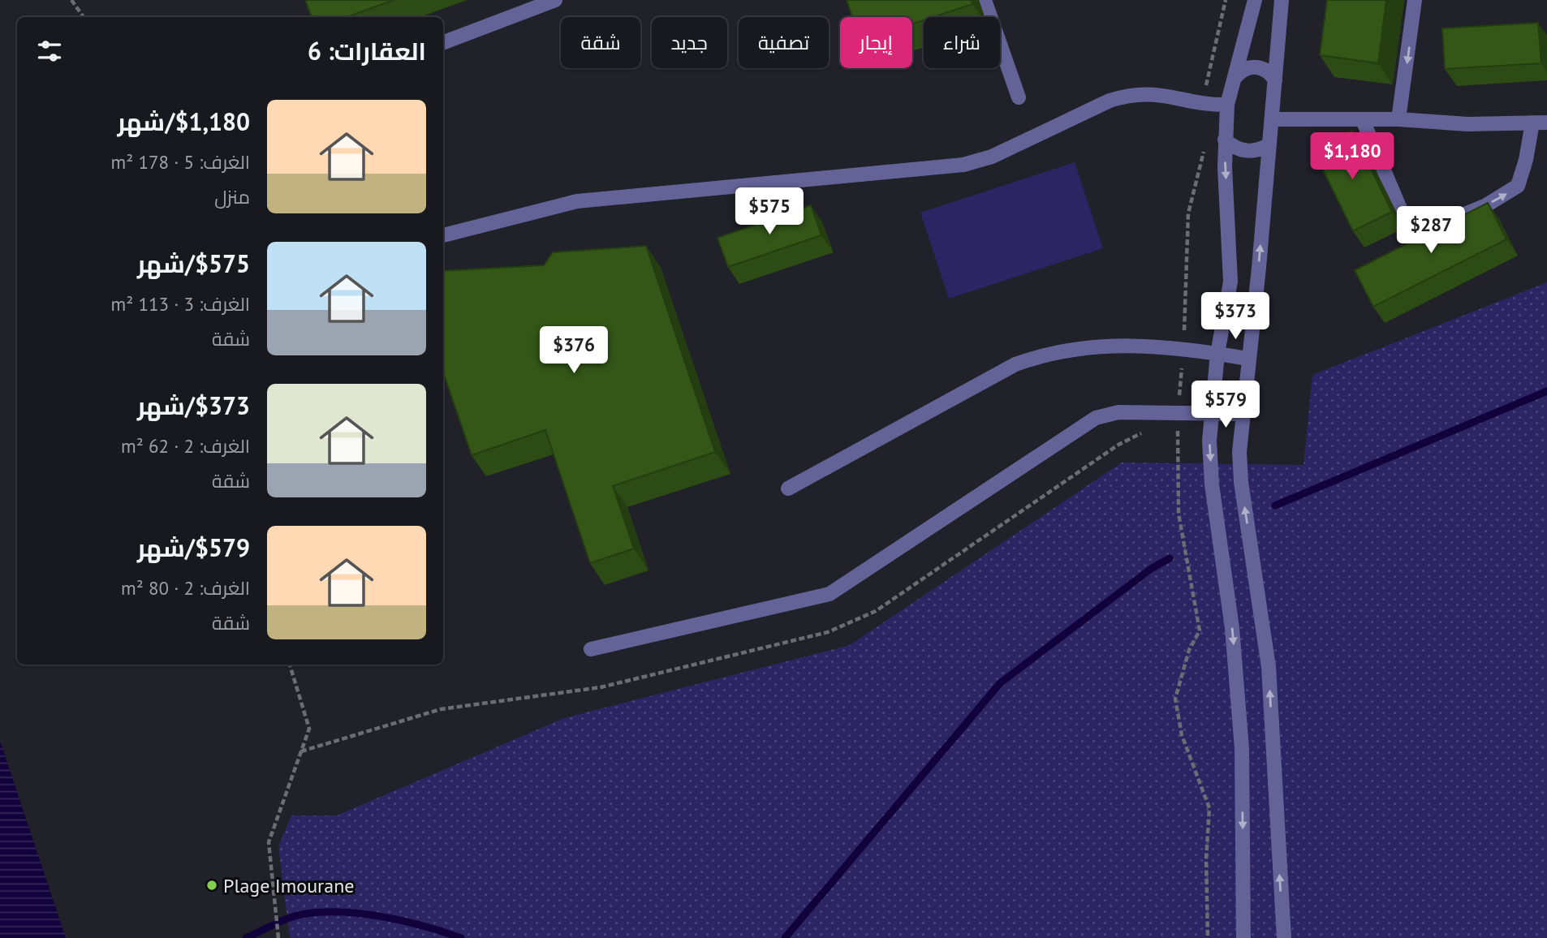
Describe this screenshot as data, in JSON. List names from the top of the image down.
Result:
{
  "places": ["Plage Imourane"],
  "page": {
    "chip": [
      "شراء",
      "إيجار",
      "تصفية",
      "جديد",
      "شقة"
    ],
    "heading": "العقارات: 6",
    "list": [
      {
        "name": "$1,180/شهر",
        "note": "الغرف: 5 · 178 m² · منزل"
      },
      {
        "name": "$575/شهر",
        "note": "الغرف: 3 · 113 m² · شقة"
      },
      {
        "name": "$373/شهر",
        "note": "الغرف: 2 · 62 m² · شقة"
      },
      {
        "name": "$579/شهر",
        "note": "الغرف: 2 · 80 m² · شقة"
      }
    ],
    "price": [
      "$1,180",
      "$575",
      "$287",
      "$373",
      "$376",
      "$579"
    ]
  }
}
